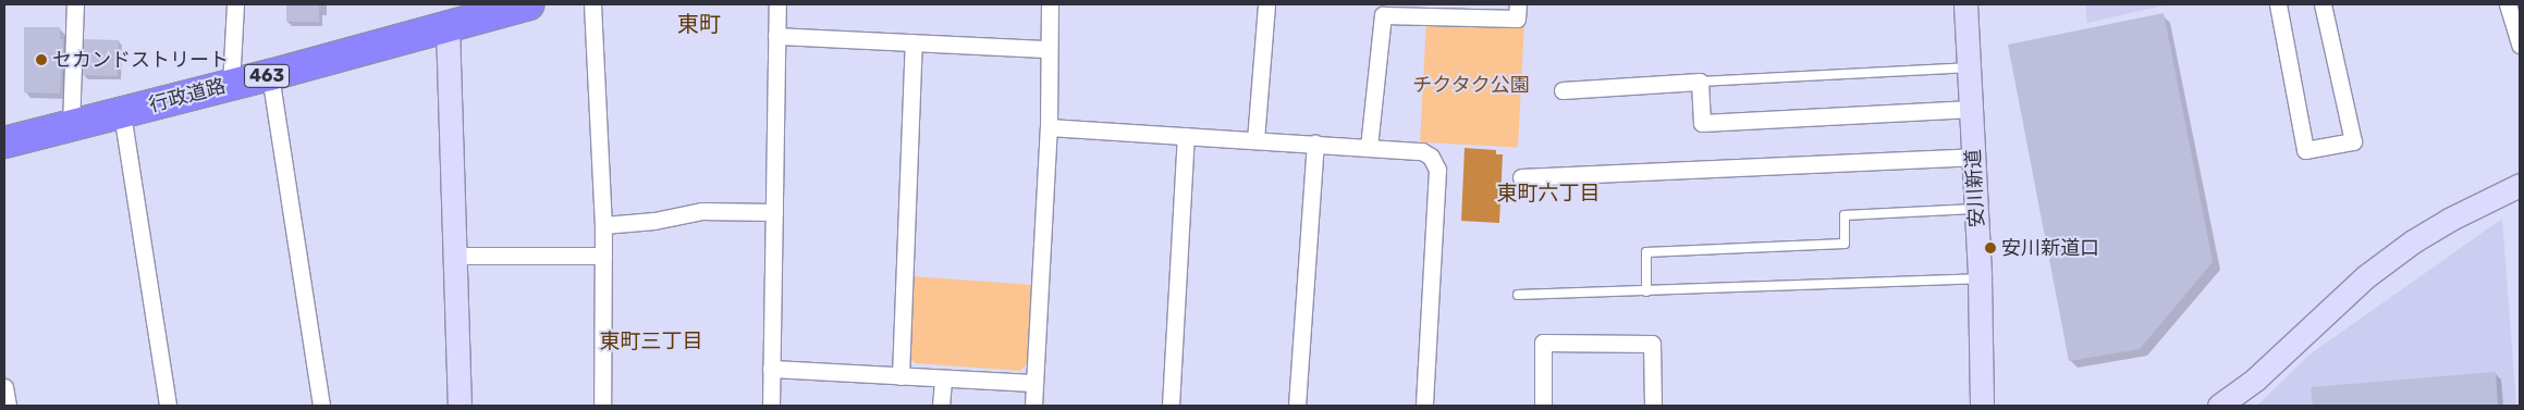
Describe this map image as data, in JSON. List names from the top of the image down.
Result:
{
  "streets": {
    "highway": ["463", "行政道路"],
    "street": ["安川新道"]
  },
  "districts": ["東町", "東町六丁目", "東町三丁目"],
  "parks": ["チクタク公園"],
  "places": ["セカンドストリート", "安川新道口"]
}
